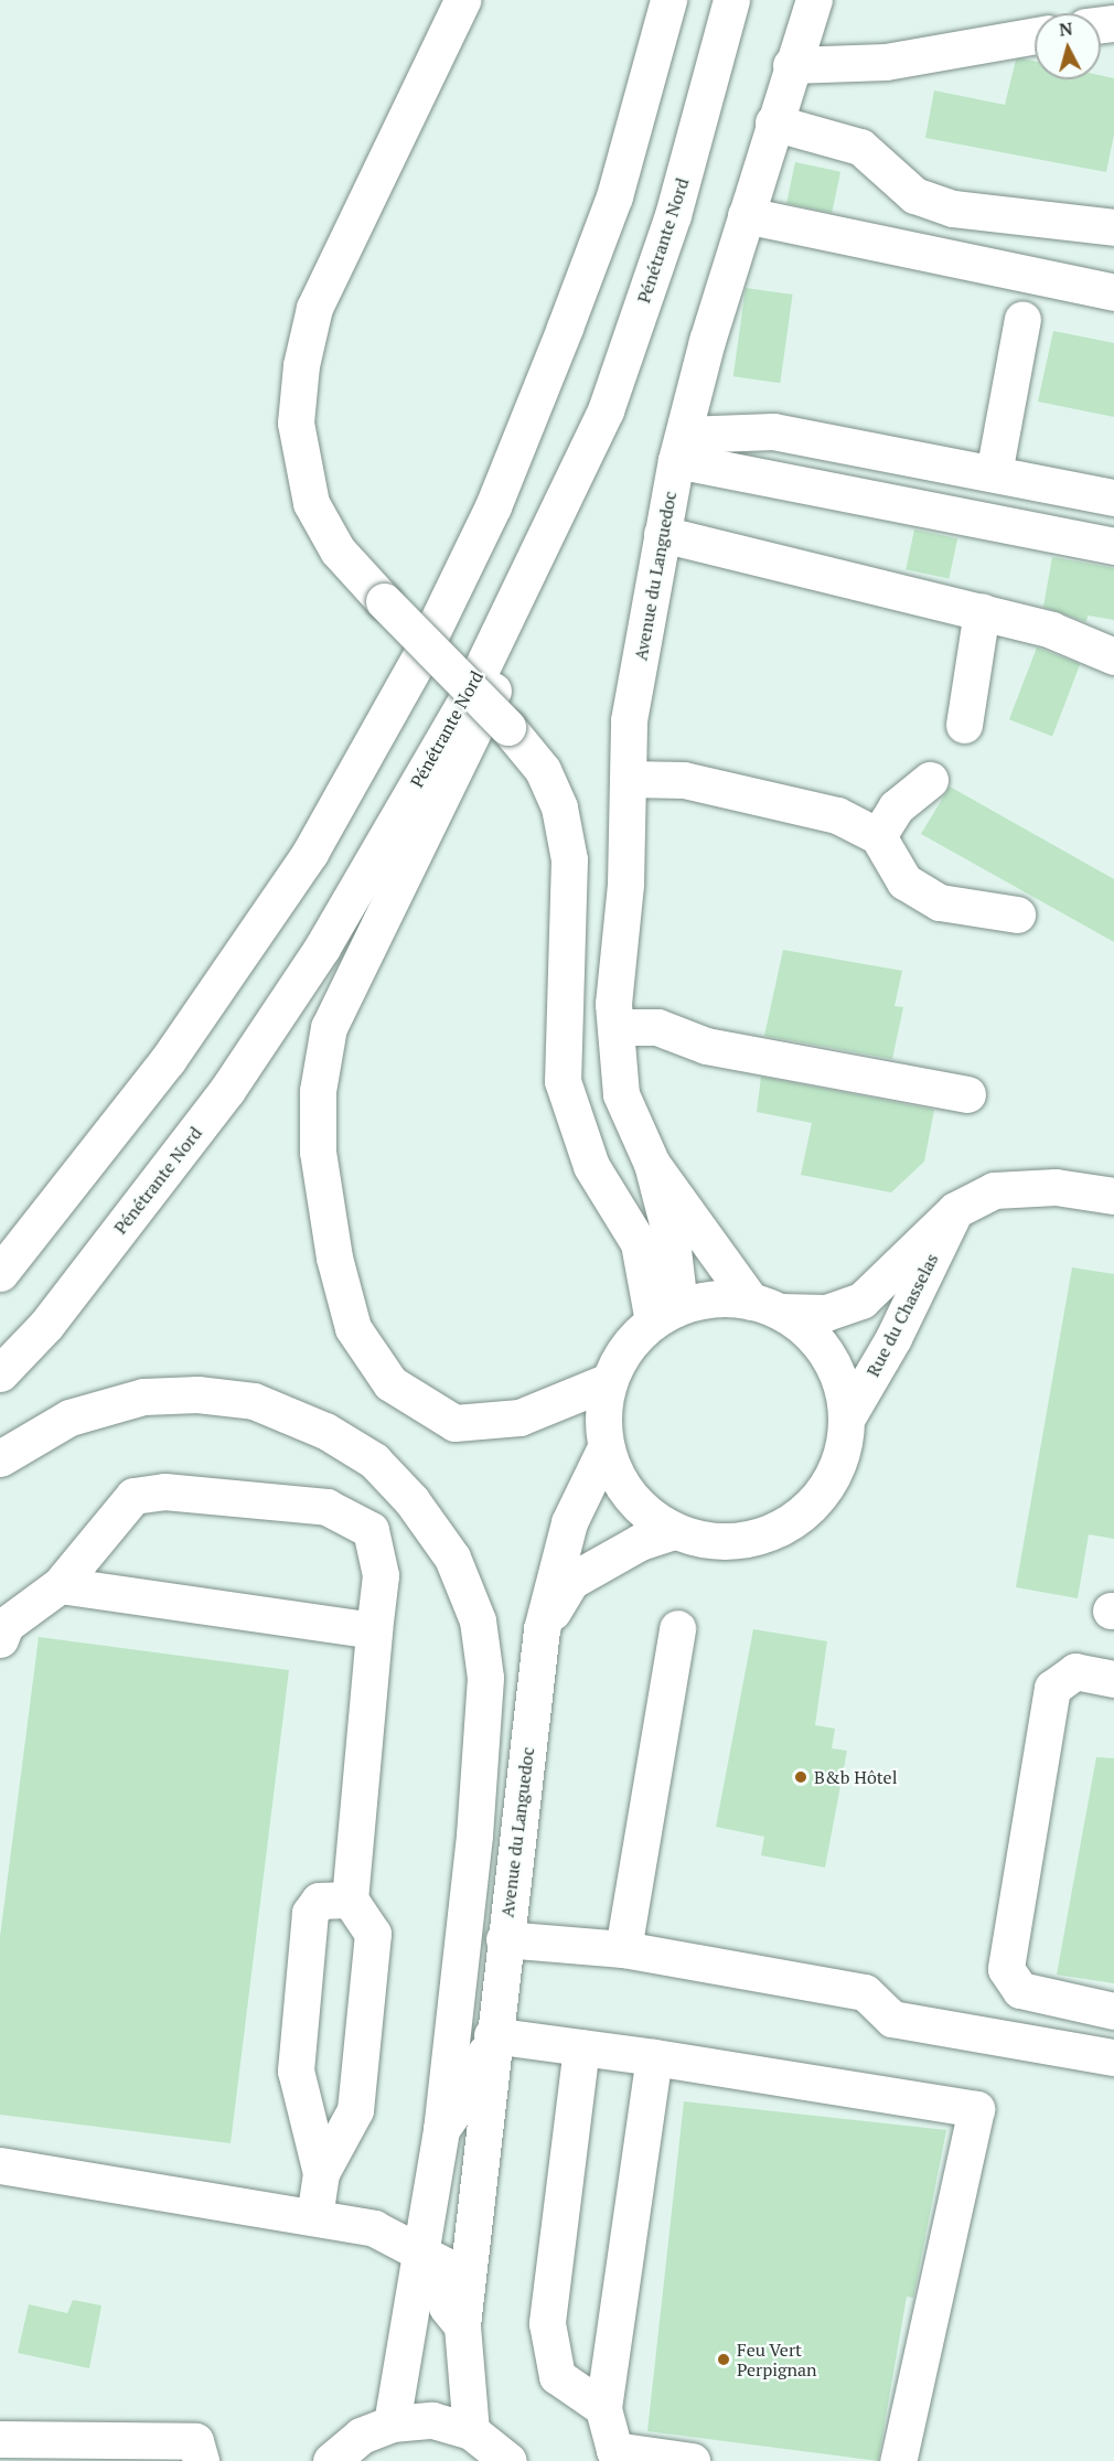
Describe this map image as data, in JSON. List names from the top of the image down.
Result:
{
  "streets": {
    "main road": ["Pénétrante Nord", "Avenue du Languedoc", "Rue du Chasselas"]
  },
  "crossings": [
    ["Avenue du Languedoc", "Rue du Chasselas"]
  ],
  "places": ["B&b Hôtel", "Feu Vert Perpignan"],
  "north": "top"
}
